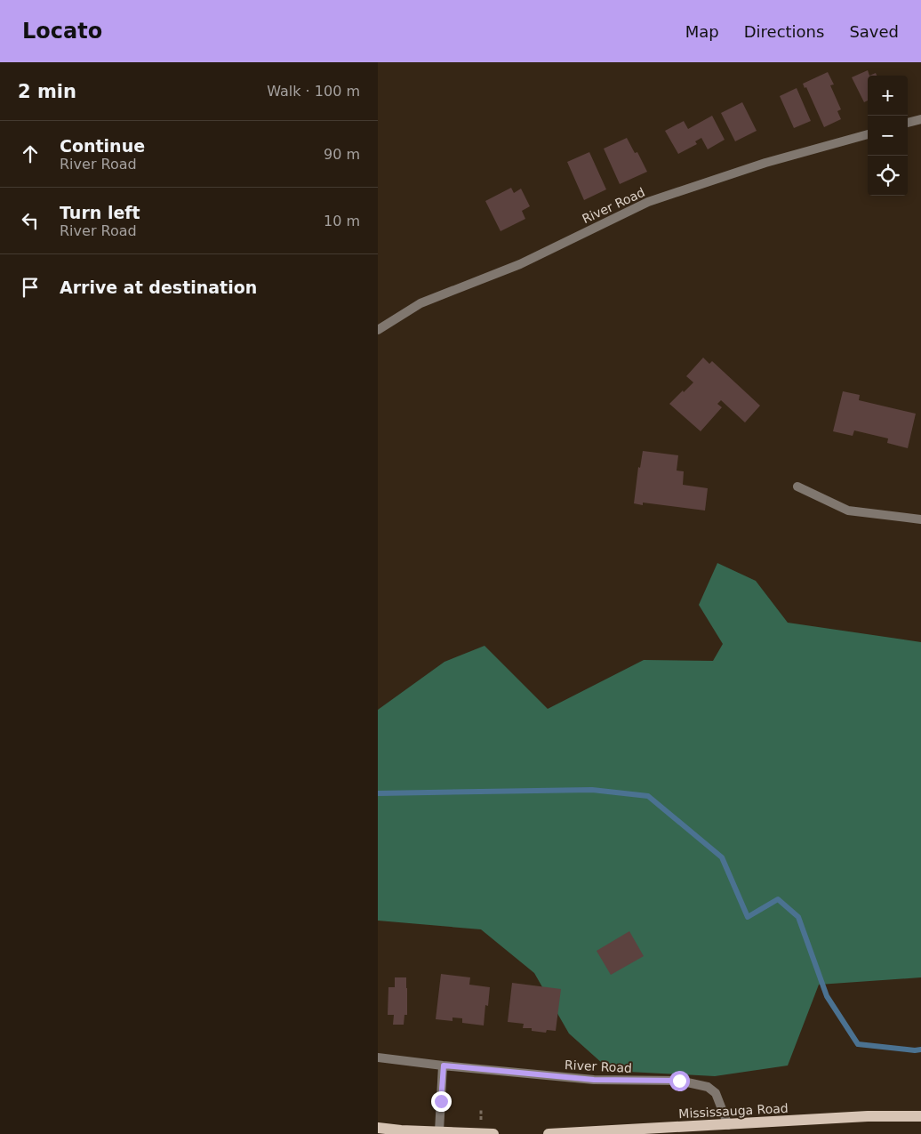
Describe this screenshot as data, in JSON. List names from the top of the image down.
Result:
{
  "streets": {
    "main road": ["Mississauga Road"],
    "street": ["River Road"]
  },
  "crossings": [
    ["River Road", "Mississauga Road"]
  ],
  "page": {
    "header": "Locato",
    "nav": ["Map", "Directions", "Saved"],
    "heading": ["2 min", "Walk · 100 m"],
    "map_buttons": ["+", "−"],
    "list": [
      ["Continue", "River Road", "90 m"],
      ["Turn left", "River Road", "10 m"],
      "Arrive at destination"
    ]
  }
}
